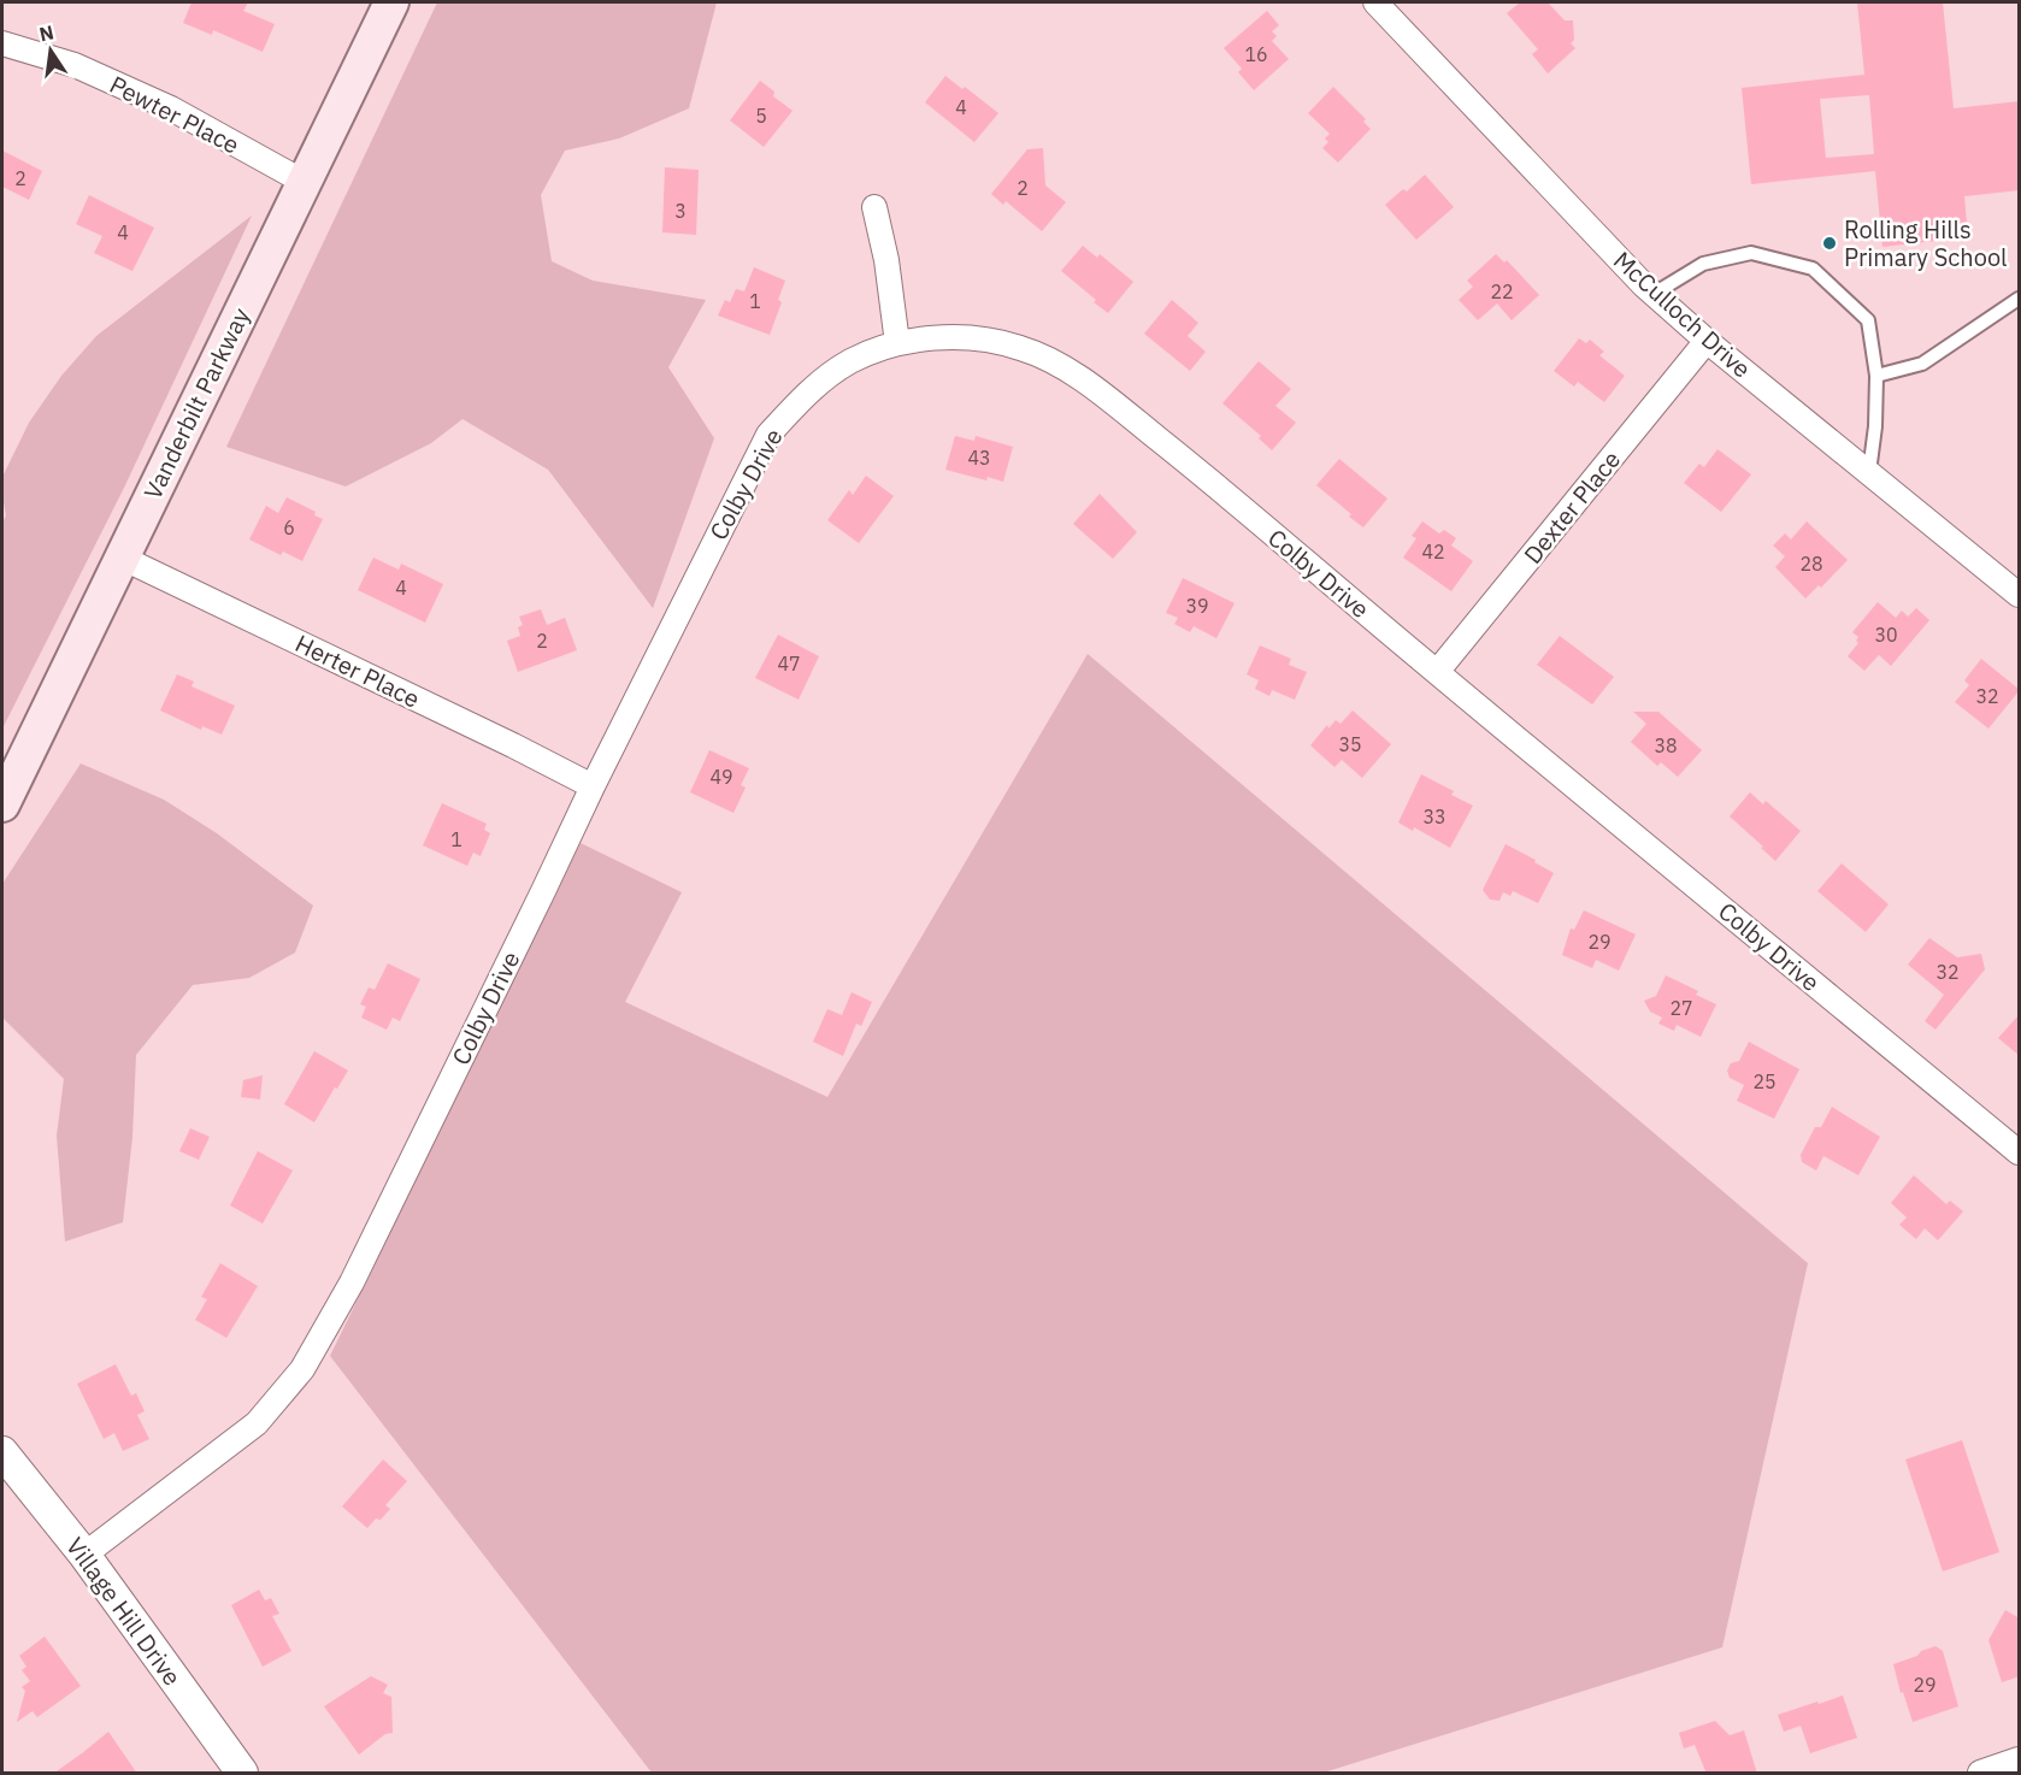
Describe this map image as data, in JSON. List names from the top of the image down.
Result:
{
  "streets": {
    "main road": ["Vanderbilt Parkway"],
    "street": [
      "Pewter Place",
      "McCulloch Drive",
      "Colby Drive",
      "Dexter Place",
      "Herter Place",
      "Village Hill Drive"
    ]
  },
  "crossings": [
    ["Pewter Place", "Vanderbilt Parkway"],
    ["McCulloch Drive", "Dexter Place"],
    ["Vanderbilt Parkway", "Herter Place"],
    ["Colby Drive", "Dexter Place"],
    ["Colby Drive", "Herter Place"],
    ["Colby Drive", "Village Hill Drive"]
  ],
  "places": ["Rolling Hills Primary School"],
  "house_numbers": [
    "16",
    "4",
    "5",
    "2",
    "2",
    "3",
    "4",
    "22",
    "1",
    "43",
    "6",
    "42",
    "28",
    "4",
    "39",
    "30",
    "2",
    "47",
    "32",
    "35",
    "38",
    "49",
    "33",
    "1",
    "29",
    "32",
    "27",
    "25",
    "29"
  ],
  "north": "top"
}
